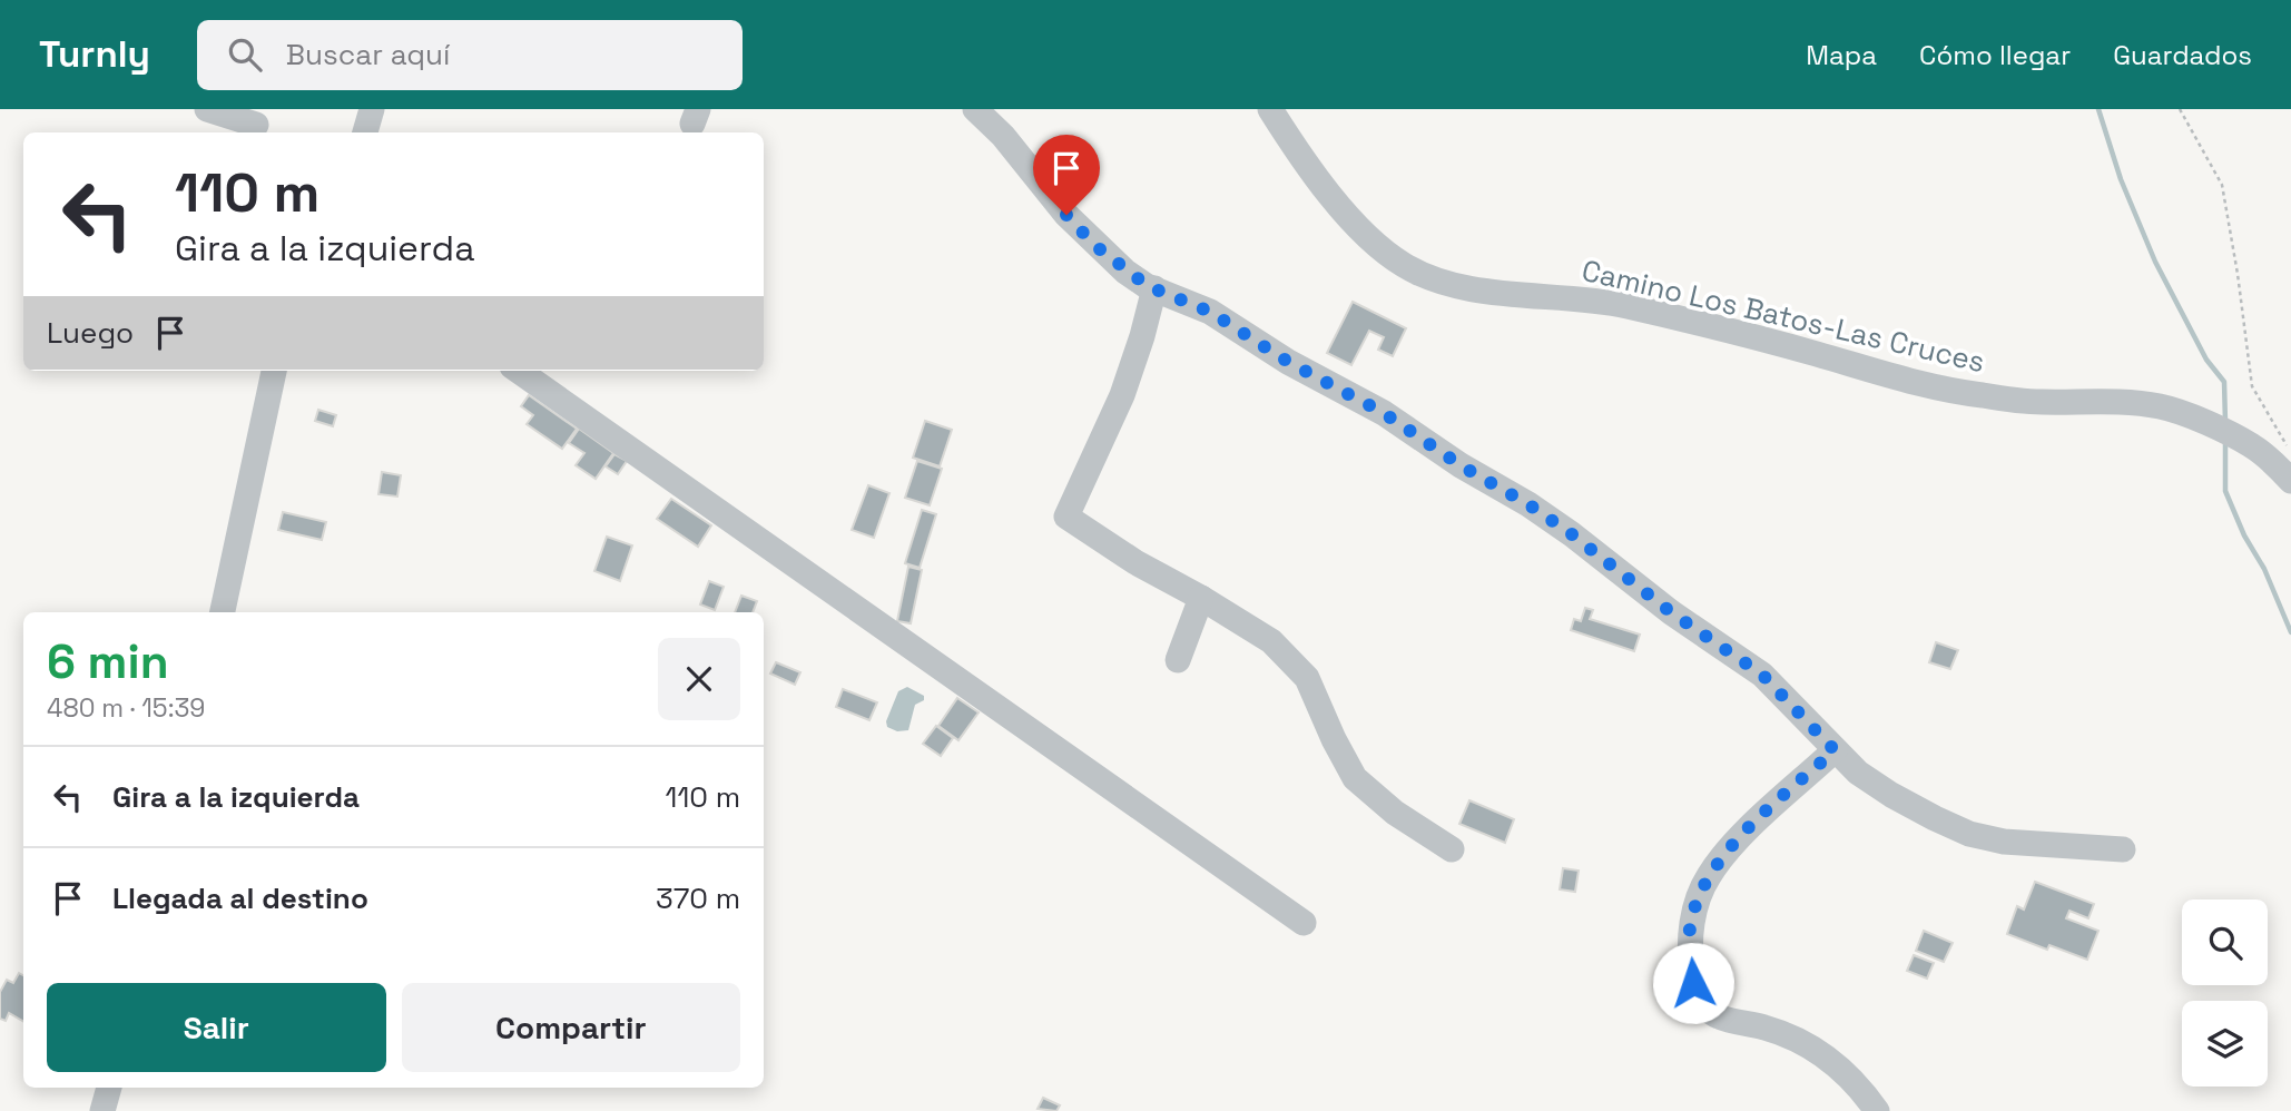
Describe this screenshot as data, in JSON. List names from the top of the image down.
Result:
{
  "streets": {
    "street": ["Camino Los Batos-Las Cruces"]
  },
  "page": {
    "header": "Turnly",
    "search": "Buscar aquí",
    "nav": ["Mapa", "Cómo llegar", "Guardados"],
    "turn": ["110 m", "Gira a la izquierda"],
    "then": "Luego",
    "heading": ["6 min", "480 m · 15:39"],
    "list": [
      {
        "name": "Gira a la izquierda",
        "value": "110 m"
      },
      {
        "name": "Llegada al destino",
        "value": "370 m"
      }
    ],
    "buttons": ["Salir", "Compartir"]
  }
}
